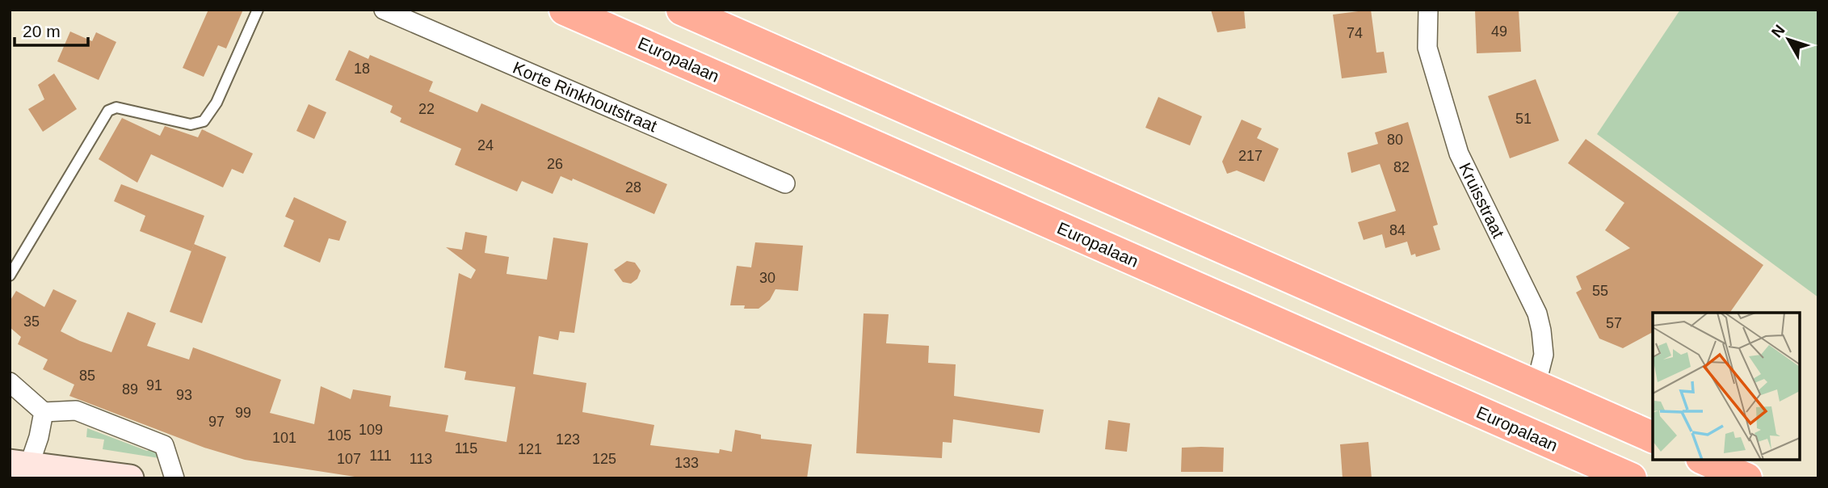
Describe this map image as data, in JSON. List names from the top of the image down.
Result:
{
  "streets": {
    "highway": ["Europalaan"],
    "street": ["Korte Rinkhoutstraat", "Kruisstraat"]
  },
  "house_numbers": [
    "49",
    "74",
    "18",
    "22",
    "51",
    "80",
    "24",
    "217",
    "26",
    "82",
    "28",
    "84",
    "30",
    "55",
    "35",
    "57",
    "85",
    "91",
    "89",
    "93",
    "99",
    "97",
    "109",
    "105",
    "101",
    "123",
    "115",
    "121",
    "111",
    "107",
    "113",
    "125",
    "133"
  ],
  "scale_bar": "20 m",
  "north": "top left"
}
